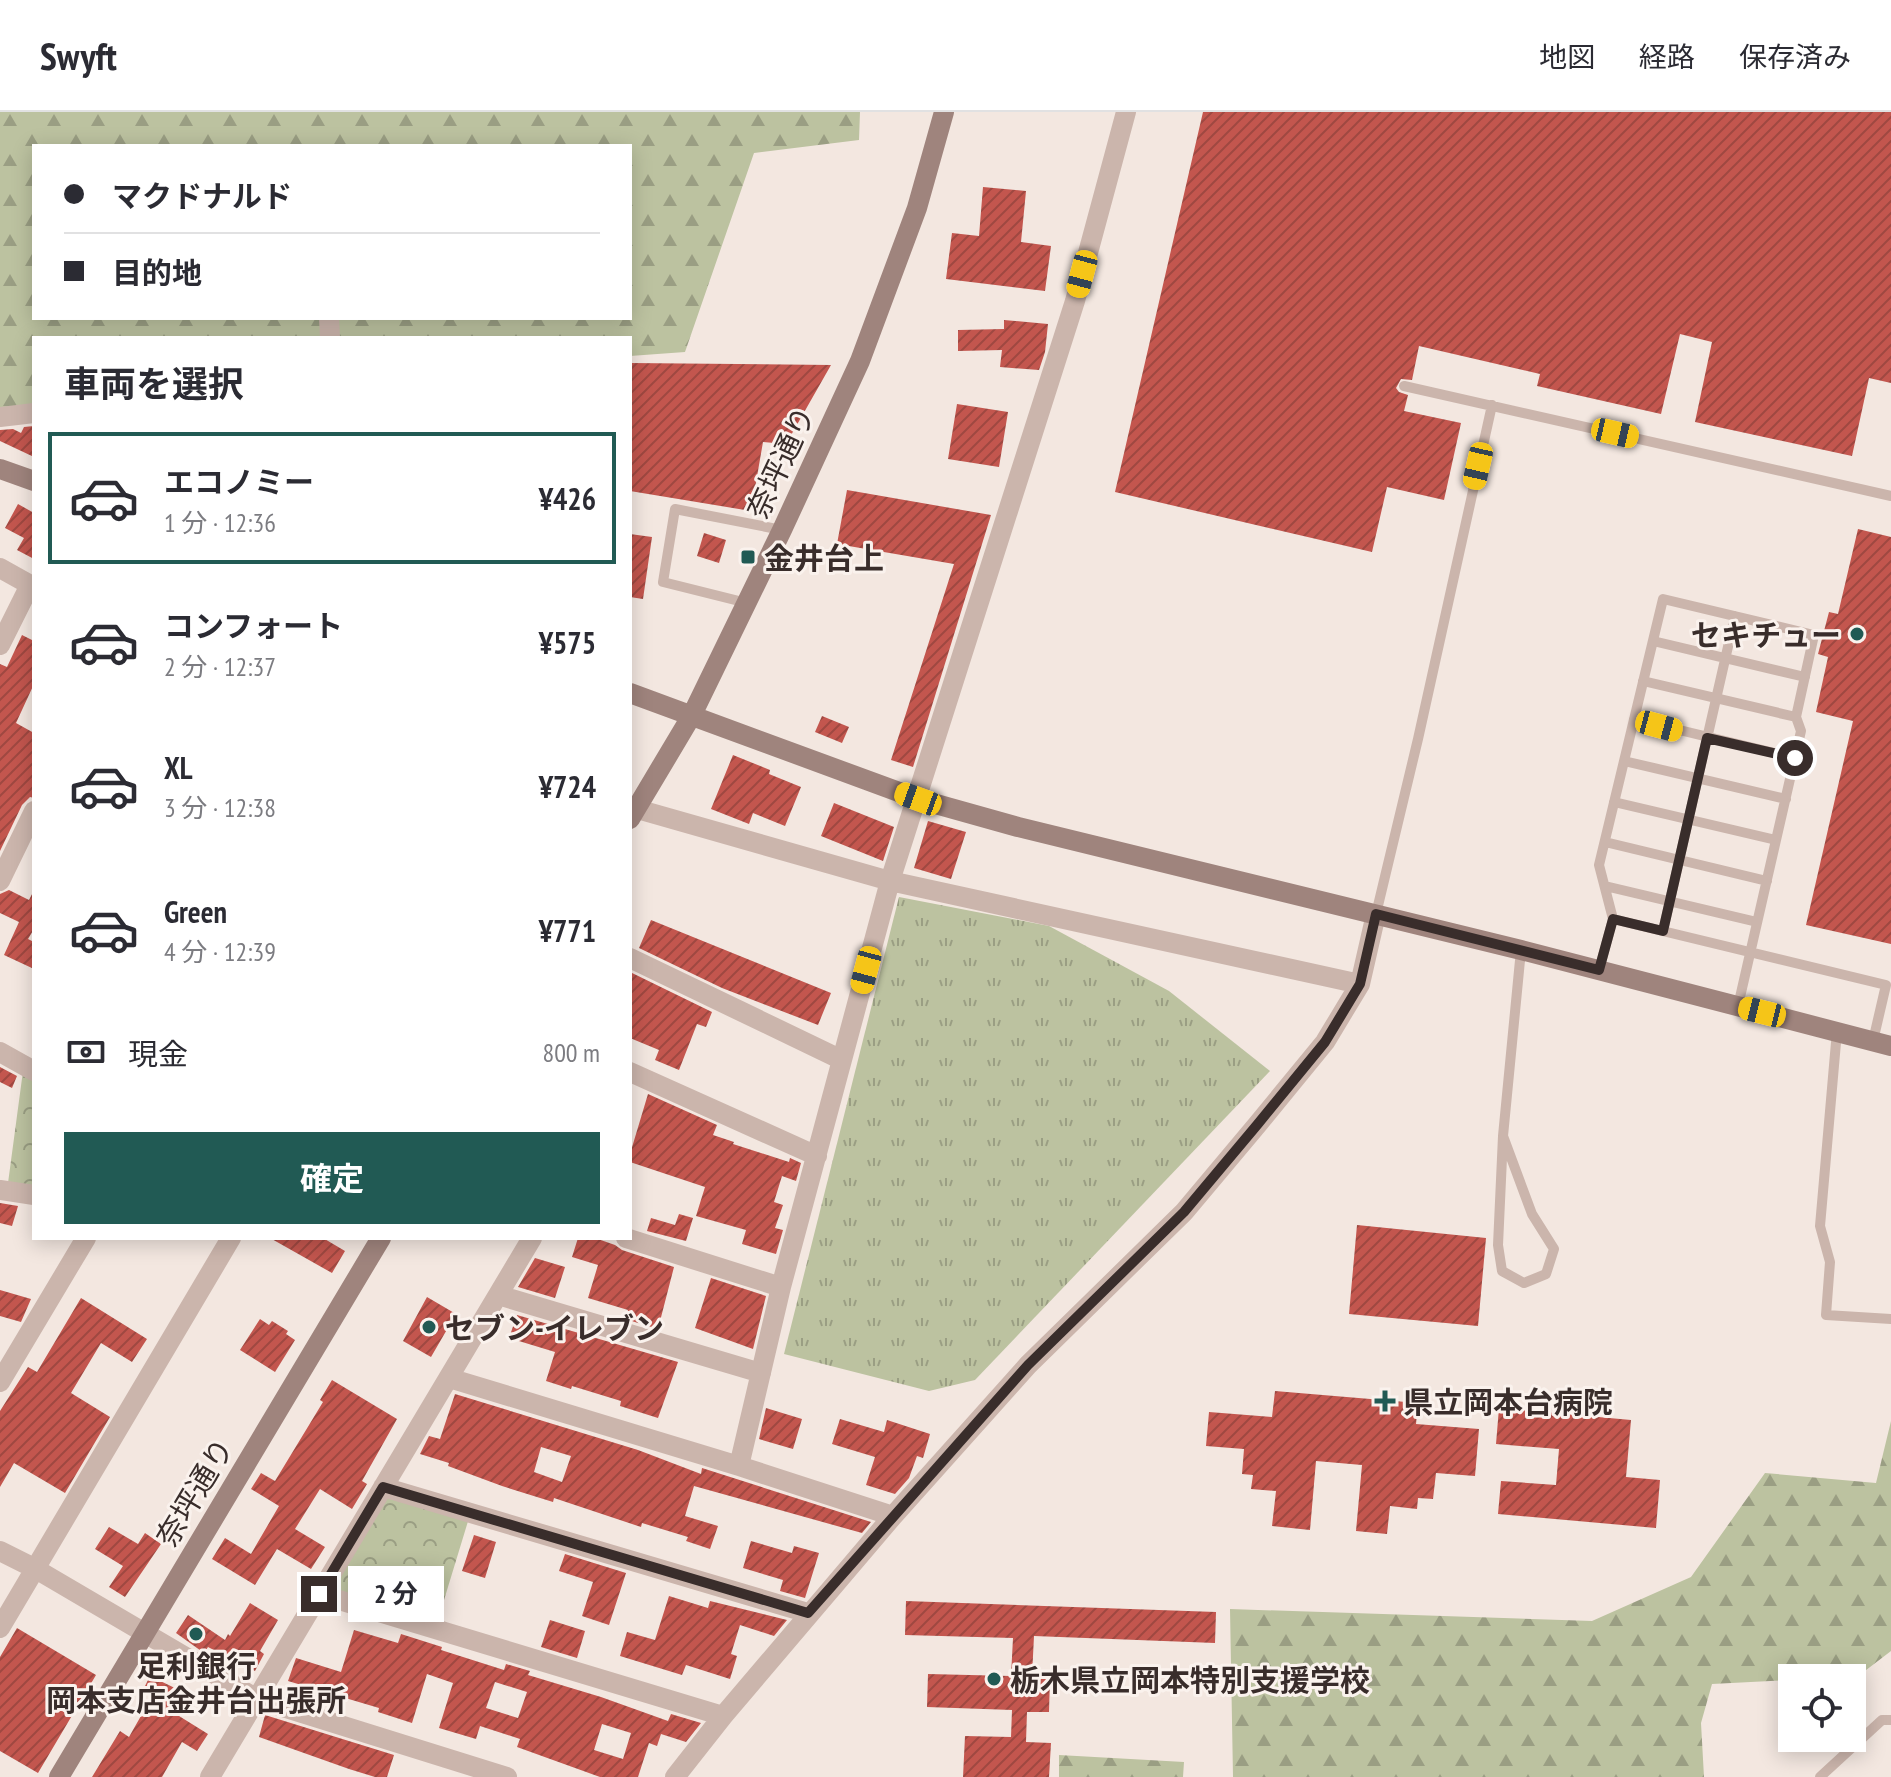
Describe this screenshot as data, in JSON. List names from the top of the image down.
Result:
{
  "streets": {
    "street": ["奈坪通り"]
  },
  "places": {
    "transit": ["金井台上"],
    "other": [
      "セキチュー",
      "セブン-イレブン",
      "足利銀行 岡本支店金井台出張所",
      "栃木県立岡本特別支援学校"
    ],
    "health": ["県立岡本台病院"]
  },
  "page": {
    "header": "Swyft",
    "nav": ["地図", "経路", "保存済み"],
    "banner": ["マクドナルド", "目的地"],
    "heading": "車両を選択",
    "list": [
      {
        "name": "エコノミー",
        "note": "1 分 · 12:36",
        "value": "¥426"
      },
      {
        "name": "コンフォート",
        "note": "2 分 · 12:37",
        "value": "¥575"
      },
      {
        "name": "XL",
        "note": "3 分 · 12:38",
        "value": "¥724"
      },
      {
        "name": "Green",
        "note": "4 分 · 12:39",
        "value": "¥771"
      }
    ],
    "pay": ["現金", "800 m"],
    "buttons": "確定",
    "bubble": "2 分"
  }
}
